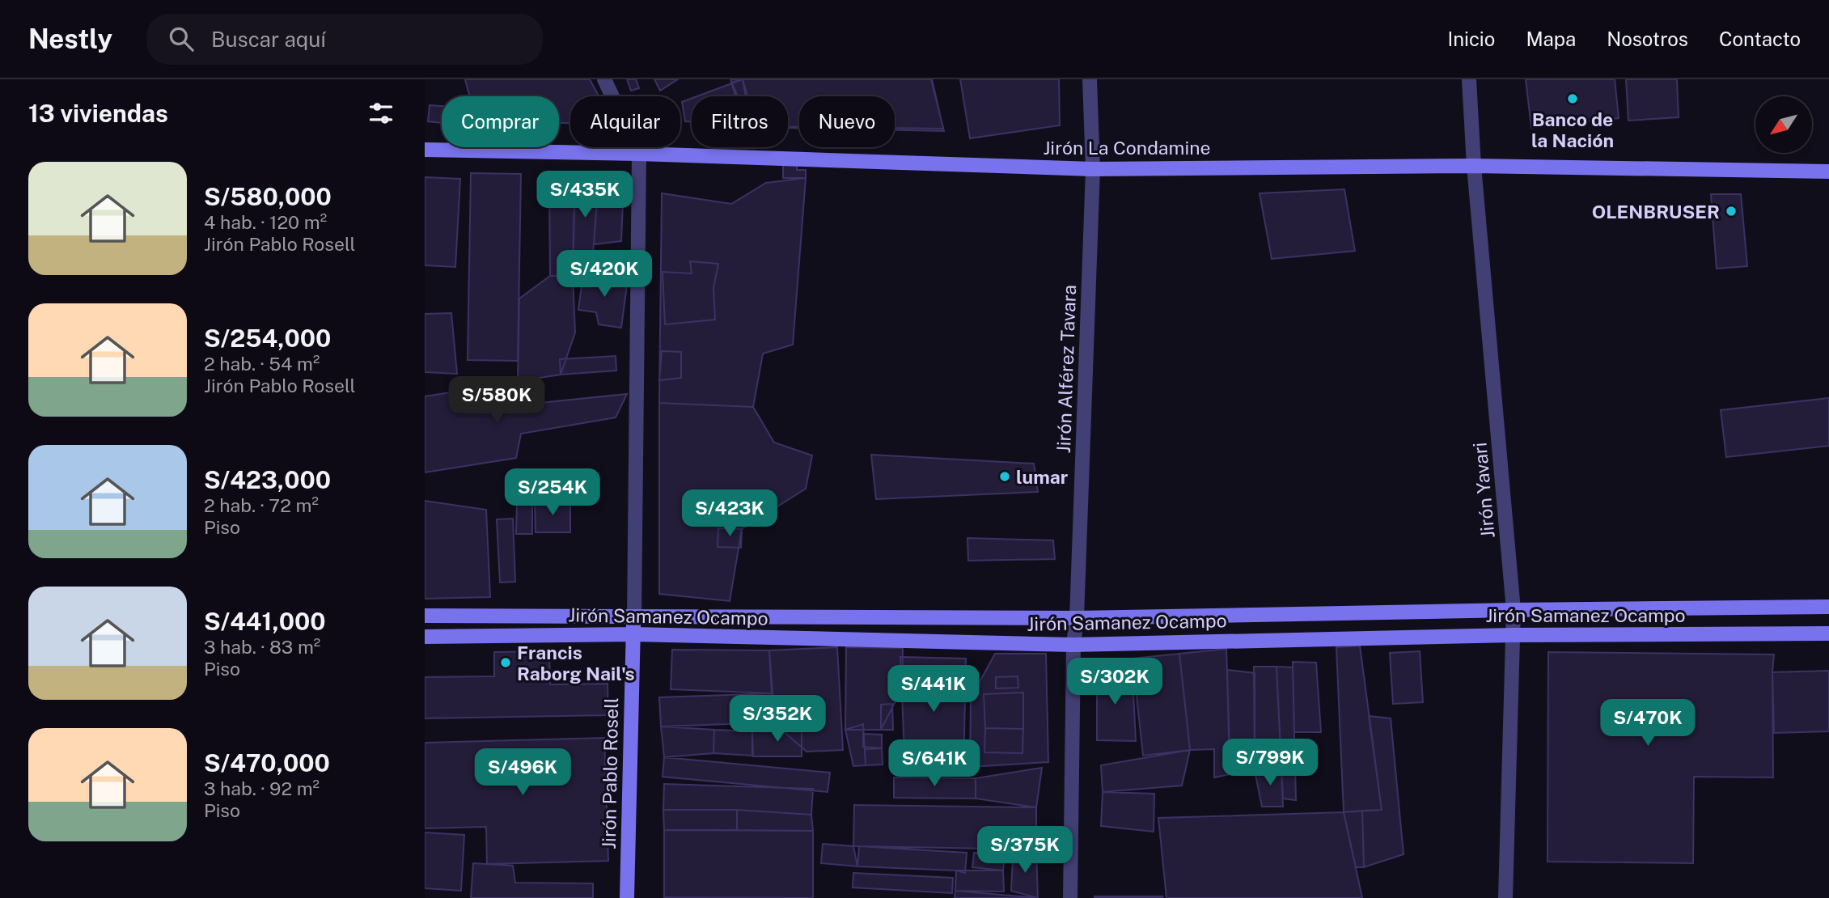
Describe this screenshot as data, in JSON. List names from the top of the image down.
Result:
{
  "streets": {
    "street": [
      "Jirón La Condamine",
      "Jirón Alférez Tavara",
      "Jirón Yavari",
      "Jirón Samanez Ocampo",
      "Jirón Pablo Rosell"
    ]
  },
  "crossings": [
    ["Jirón La Condamine", "Jirón Alférez Tavara"],
    ["Jirón La Condamine", "Jirón Yavari"],
    ["Jirón La Condamine", "Jirón Pablo Rosell"],
    ["Jirón Alférez Tavara", "Jirón Samanez Ocampo"],
    ["Jirón Yavari", "Jirón Samanez Ocampo"],
    ["Jirón Samanez Ocampo", "Jirón Pablo Rosell"]
  ],
  "places": [
    "Banco de la Nación",
    "OLENBRUSER",
    "lumar",
    "Francis Raborg Nail's"
  ],
  "north": "bottom left",
  "page": {
    "header": "Nestly",
    "search": "Buscar aquí",
    "nav": [
      "Inicio",
      "Mapa",
      "Nosotros",
      "Contacto"
    ],
    "heading": "13 viviendas",
    "chip": [
      "Comprar",
      "Alquilar",
      "Filtros",
      "Nuevo"
    ],
    "list": [
      {
        "name": "S/580,000",
        "note": "4 hab. · 120 m² · Jirón Pablo Rosell"
      },
      {
        "name": "S/254,000",
        "note": "2 hab. · 54 m² · Jirón Pablo Rosell"
      },
      {
        "name": "S/423,000",
        "note": "2 hab. · 72 m² · Piso"
      },
      {
        "name": "S/441,000",
        "note": "3 hab. · 83 m² · Piso"
      },
      {
        "name": "S/470,000",
        "note": "3 hab. · 92 m² · Piso"
      }
    ],
    "price": [
      "S/435K",
      "S/420K",
      "S/580K",
      "S/254K",
      "S/423K",
      "S/302K",
      "S/441K",
      "S/352K",
      "S/470K",
      "S/799K",
      "S/641K",
      "S/496K",
      "S/375K"
    ]
  }
}
